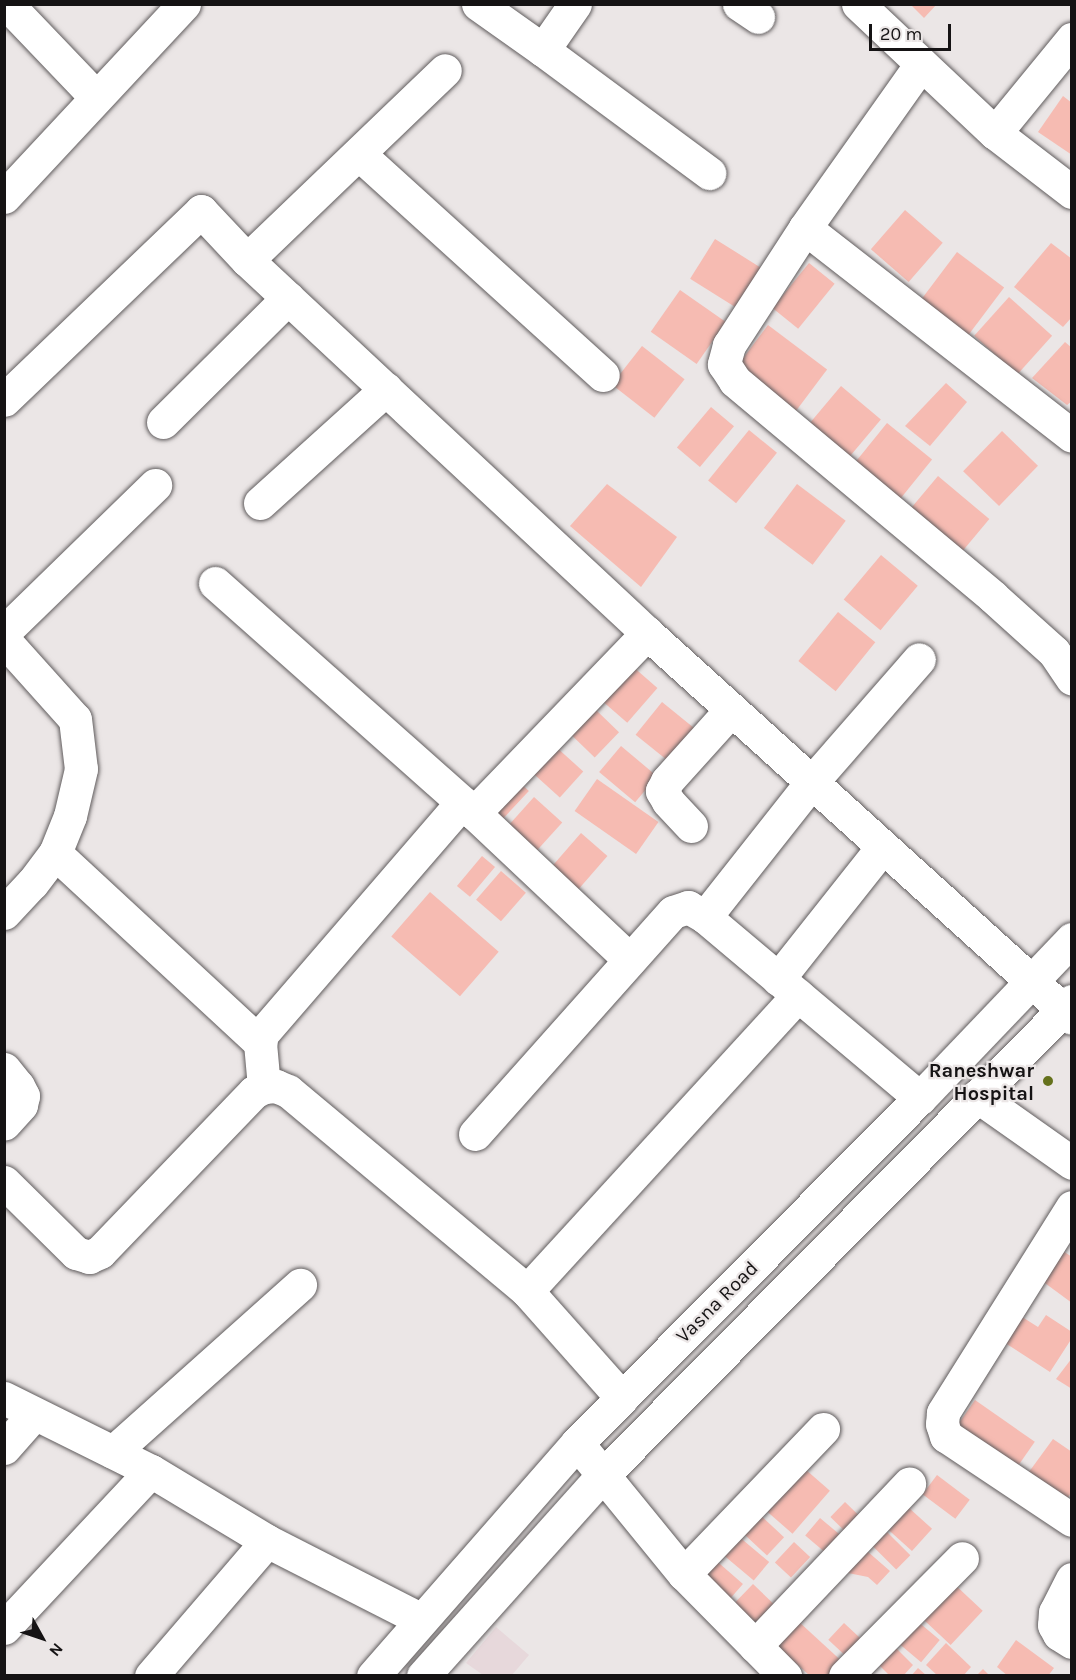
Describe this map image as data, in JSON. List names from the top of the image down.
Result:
{
  "streets": {
    "street": ["Vasna Road"]
  },
  "places": ["Raneshwar Hospital"],
  "scale_bar": "20 m",
  "north": "bottom right"
}
